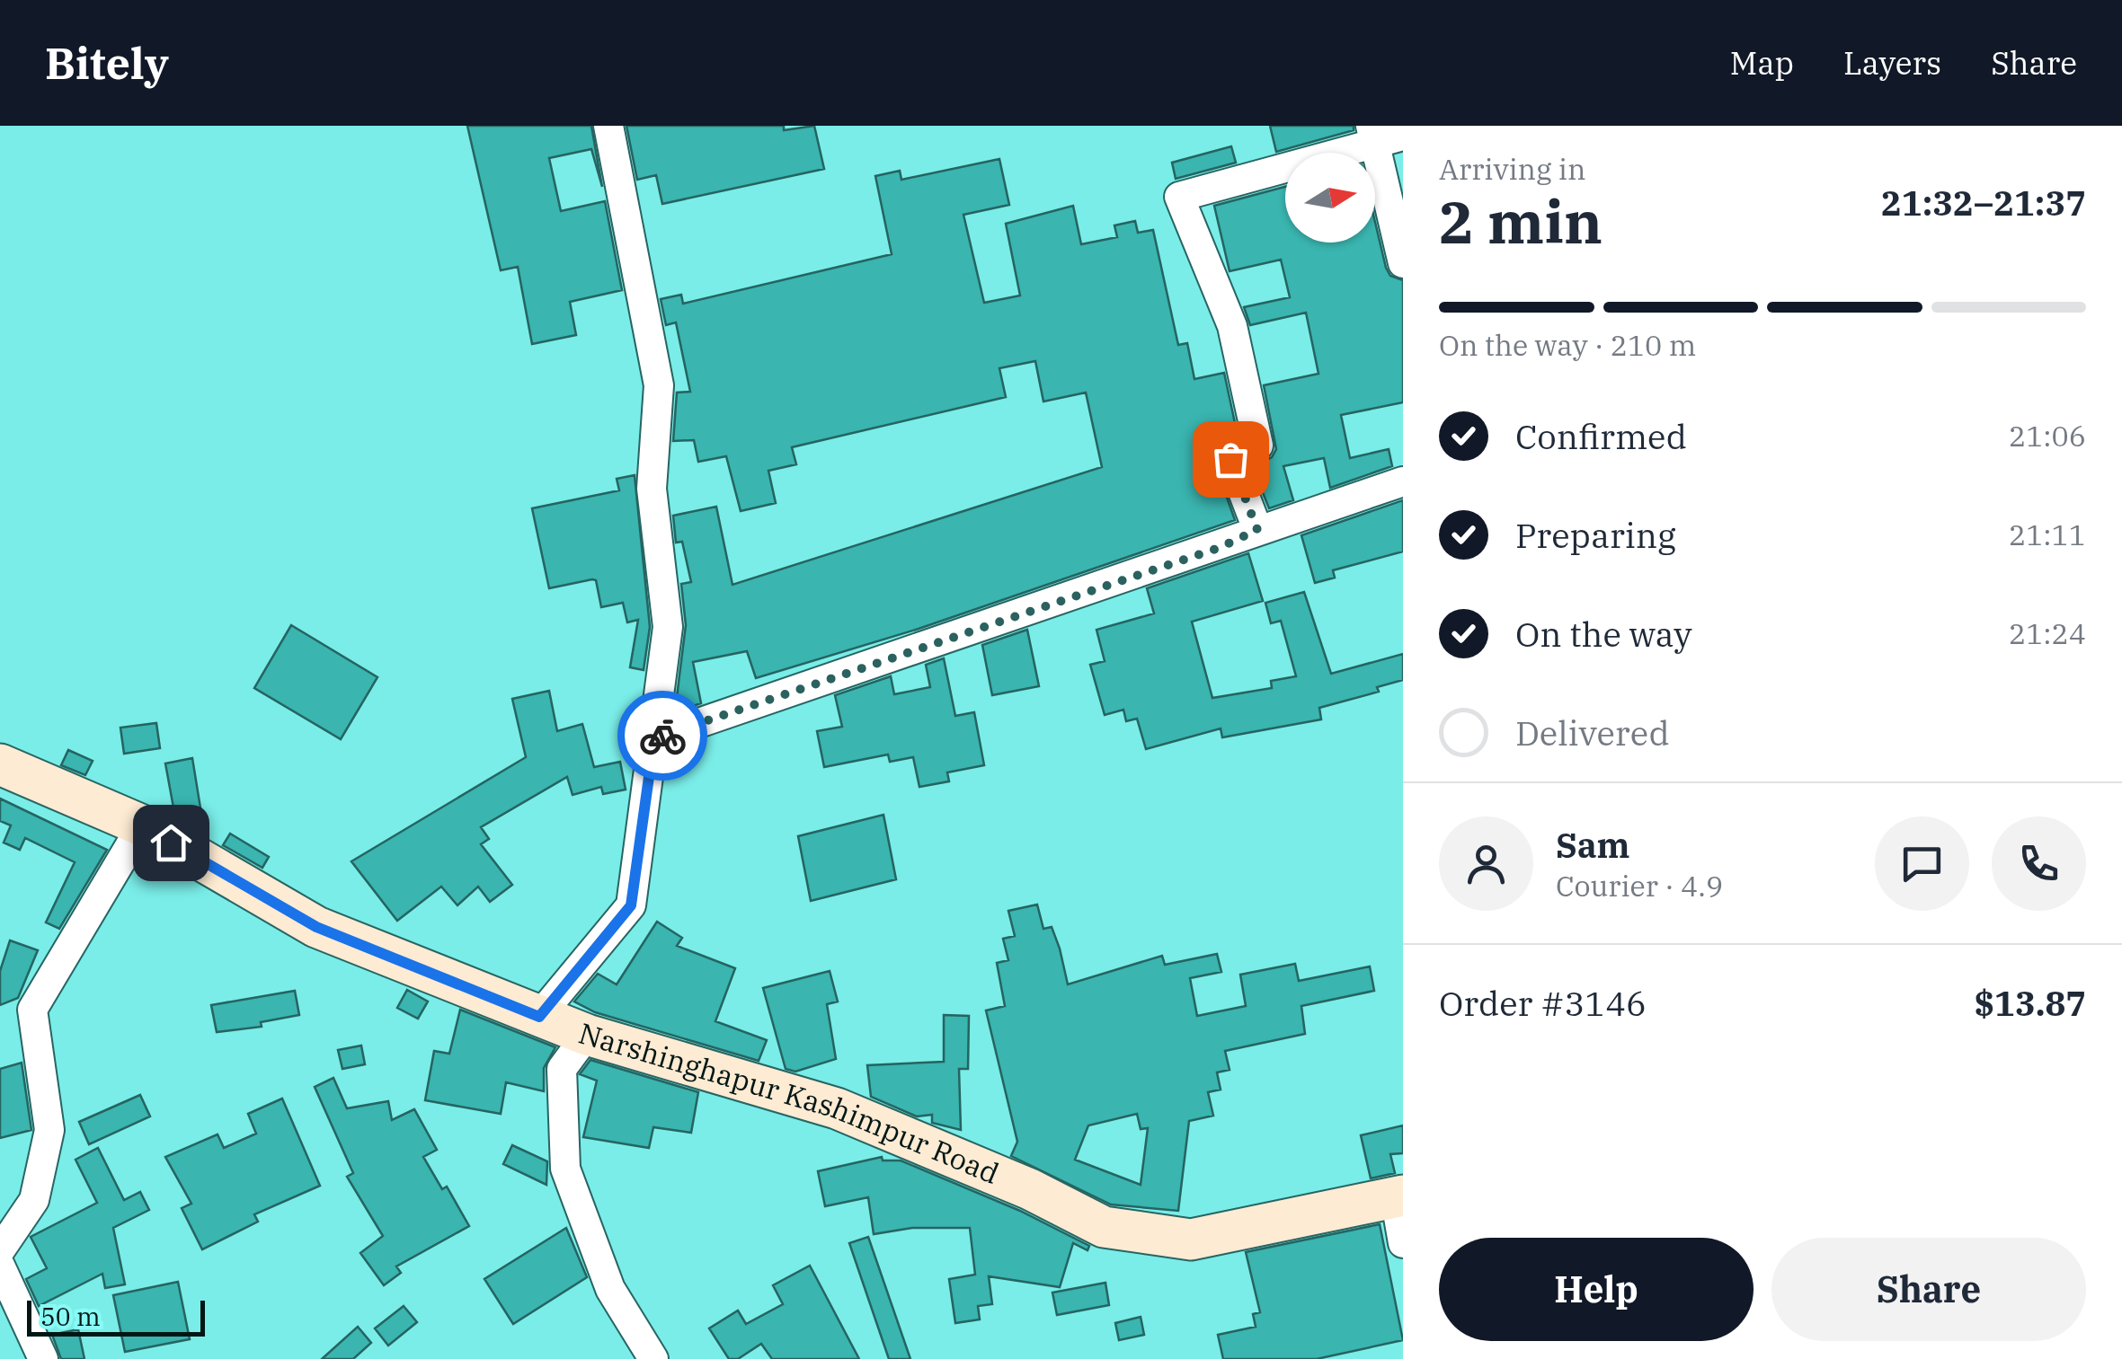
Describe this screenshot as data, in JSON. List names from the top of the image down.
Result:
{
  "streets": {
    "street": ["Narshinghapur Kashimpur Road"]
  },
  "scale_bar": "50 m",
  "north": "right",
  "page": {
    "header": "Bitely",
    "nav": ["Map", "Layers", "Share"],
    "heading": ["2 min", "Arriving in", "21:32–21:37"],
    "panel": [
      "Sam",
      "Courier · 4.9",
      "Order #3146",
      "$13.87"
    ],
    "bar": "On the way · 210 m",
    "list": [
      ["Confirmed", "21:06"],
      ["Preparing", "21:11"],
      ["On the way", "21:24"],
      "Delivered"
    ],
    "buttons": ["Help", "Share"],
    "scale": "50 m"
  }
}
